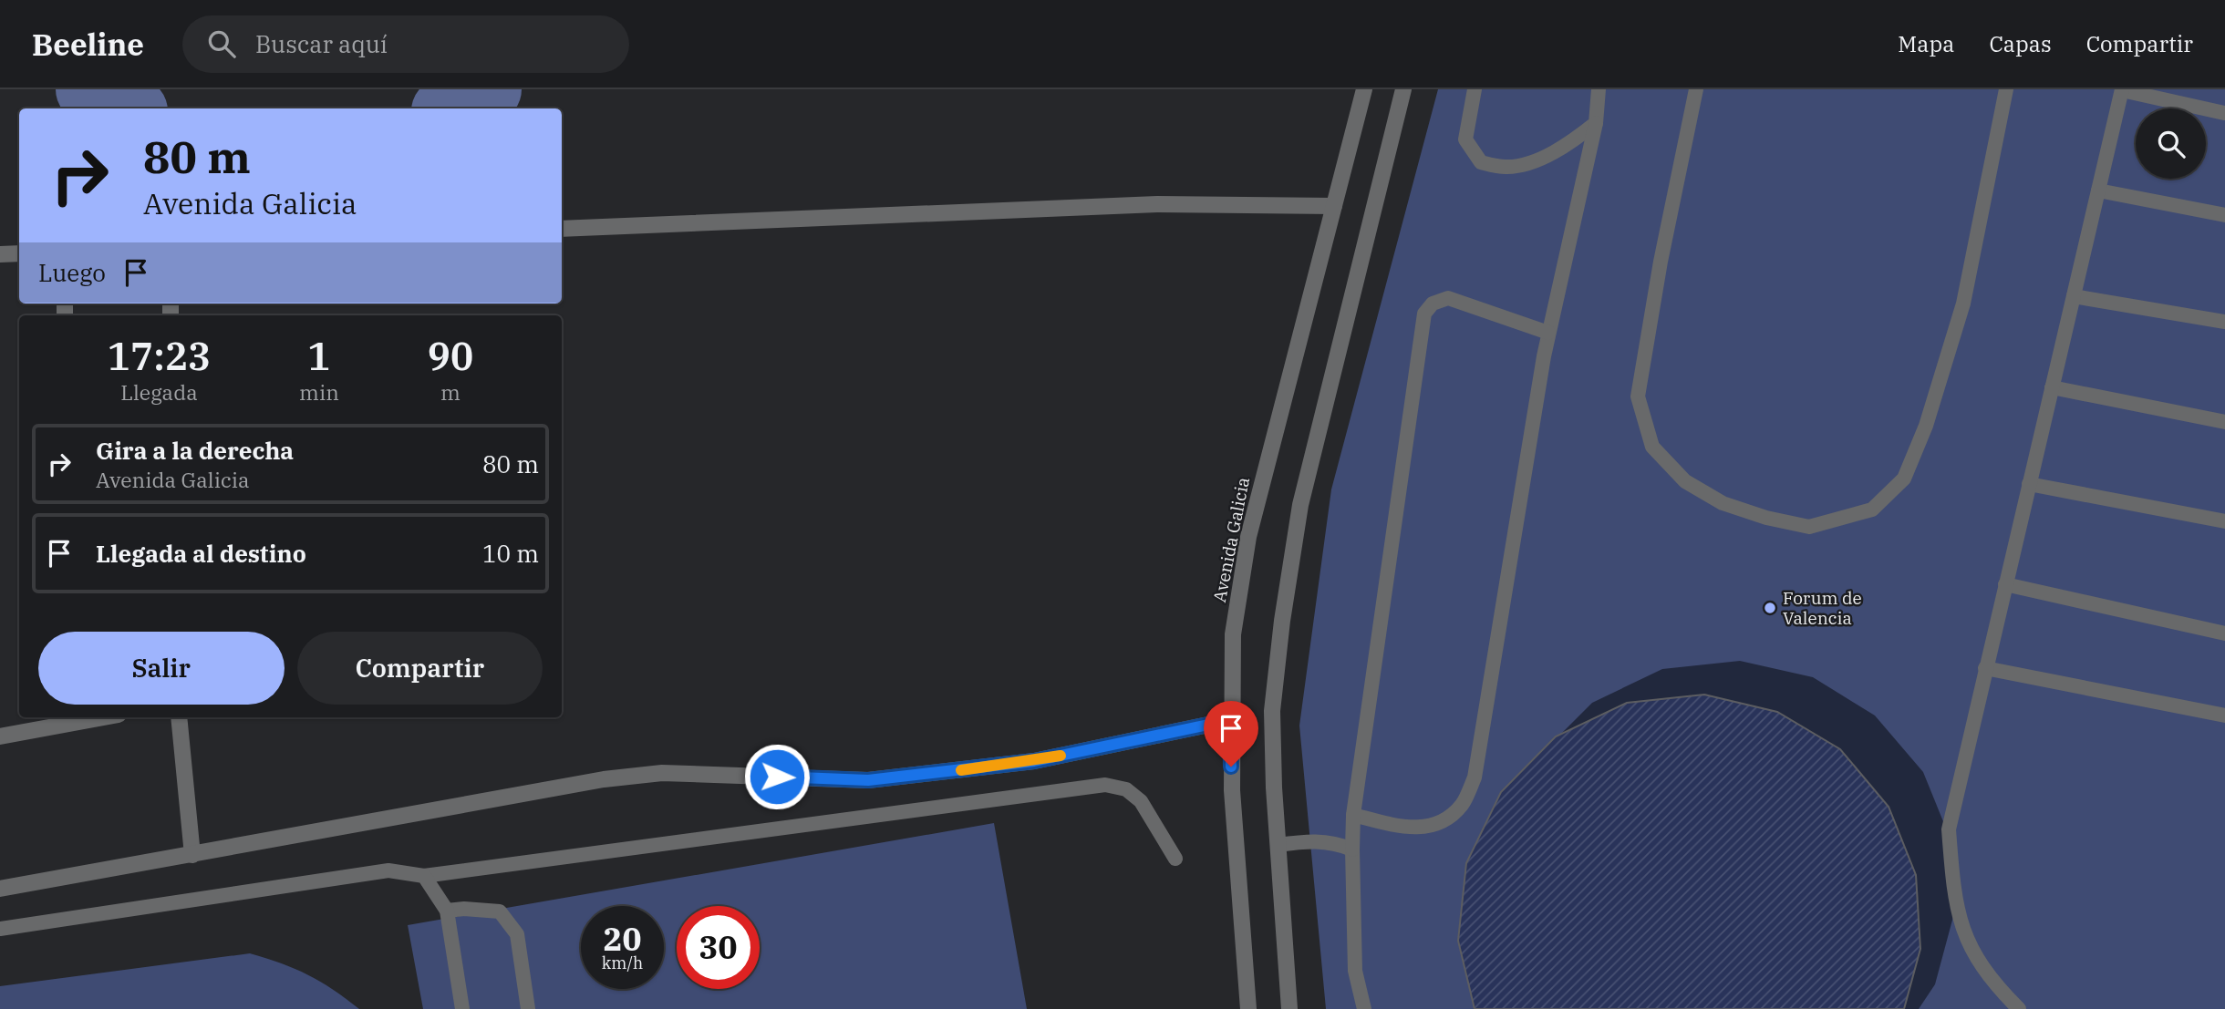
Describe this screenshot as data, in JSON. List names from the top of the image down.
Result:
{
  "streets": {
    "street": ["Avenida Galicia"]
  },
  "places": ["Forum de Valencia"],
  "page": {
    "header": "Beeline",
    "search": "Buscar aquí",
    "nav": ["Mapa", "Capas", "Compartir"],
    "turn": ["80 m", "Avenida Galicia"],
    "then": "Luego",
    "eta": [
      "17:23",
      "Llegada",
      "1",
      "min",
      "90",
      "m"
    ],
    "list": [
      {
        "name": "Gira a la derecha",
        "note": "Avenida Galicia",
        "value": "80 m"
      },
      {
        "name": "Llegada al destino",
        "value": "10 m"
      }
    ],
    "buttons": ["Salir", "Compartir"],
    "speed": "20 km/h",
    "limit": "30"
  }
}
